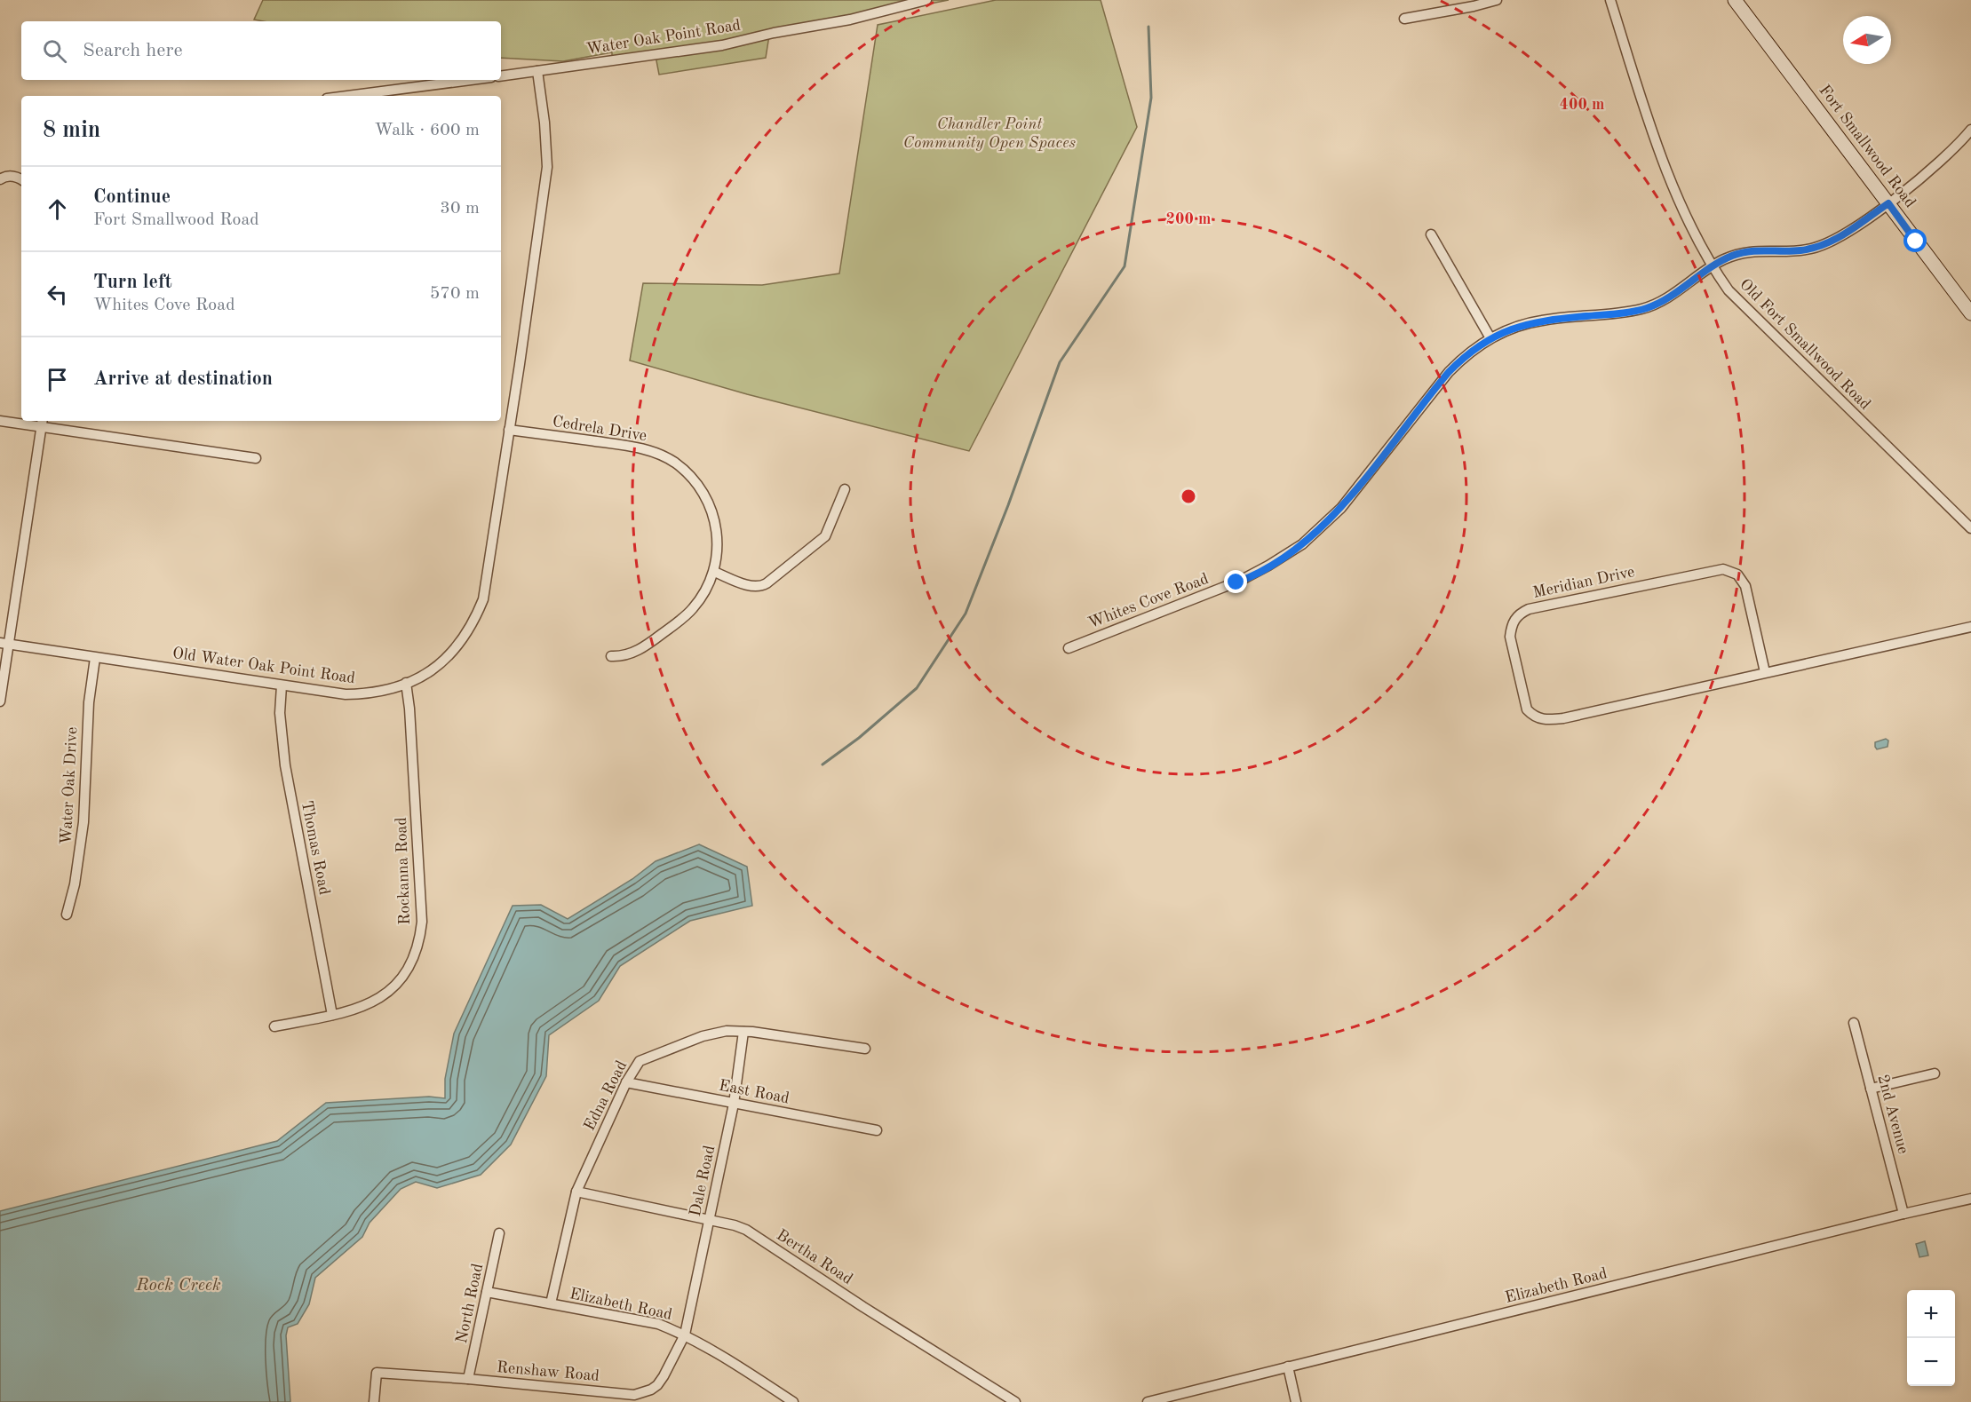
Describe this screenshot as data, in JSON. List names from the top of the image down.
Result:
{
  "streets": {
    "main road": ["Fort Smallwood Road"],
    "street": [
      "Water Oak Point Road",
      "Old Fort Smallwood Road",
      "Cedrela Drive",
      "Meridian Drive",
      "Whites Cove Road",
      "Old Water Oak Point Road",
      "Water Oak Drive",
      "Thomas Road",
      "Rockanna Road",
      "East Road",
      "Edna Road",
      "2nd Avenue",
      "Dale Road",
      "Bertha Road",
      "Elizabeth Road",
      "North Road",
      "Renshaw Road"
    ]
  },
  "crossings": [
    ["Water Oak Point Road", "Old Water Oak Point Road"],
    ["Fort Smallwood Road", "Whites Cove Road"],
    ["Old Fort Smallwood Road", "Whites Cove Road"],
    ["Cedrela Drive", "Old Water Oak Point Road"],
    ["Old Water Oak Point Road", "Water Oak Drive"],
    ["Old Water Oak Point Road", "Thomas Road"],
    ["Old Water Oak Point Road", "Rockanna Road"],
    ["Thomas Road", "Rockanna Road"],
    ["East Road", "Edna Road"],
    ["East Road", "Dale Road"],
    ["Edna Road", "Dale Road"],
    ["Edna Road", "Bertha Road"],
    ["Edna Road", "Elizabeth Road"],
    ["2nd Avenue", "Elizabeth Road"],
    ["Dale Road", "Bertha Road"],
    ["Dale Road", "Elizabeth Road"],
    ["Dale Road", "Renshaw Road"],
    ["Elizabeth Road", "North Road"],
    ["Elizabeth Road", "Renshaw Road"],
    ["North Road", "Renshaw Road"]
  ],
  "water": ["Rock Creek"],
  "parks": ["Chandler Point Community Open Spaces"],
  "north": "left",
  "page": {
    "search": "Search here",
    "heading": ["8 min", "Walk · 600 m"],
    "list": [
      ["Continue", "Fort Smallwood Road", "30 m"],
      ["Turn left", "Whites Cove Road", "570 m"],
      "Arrive at destination"
    ],
    "map_buttons": ["+", "−"]
  },
  "rings": ["400 m", "200 m"]
}
